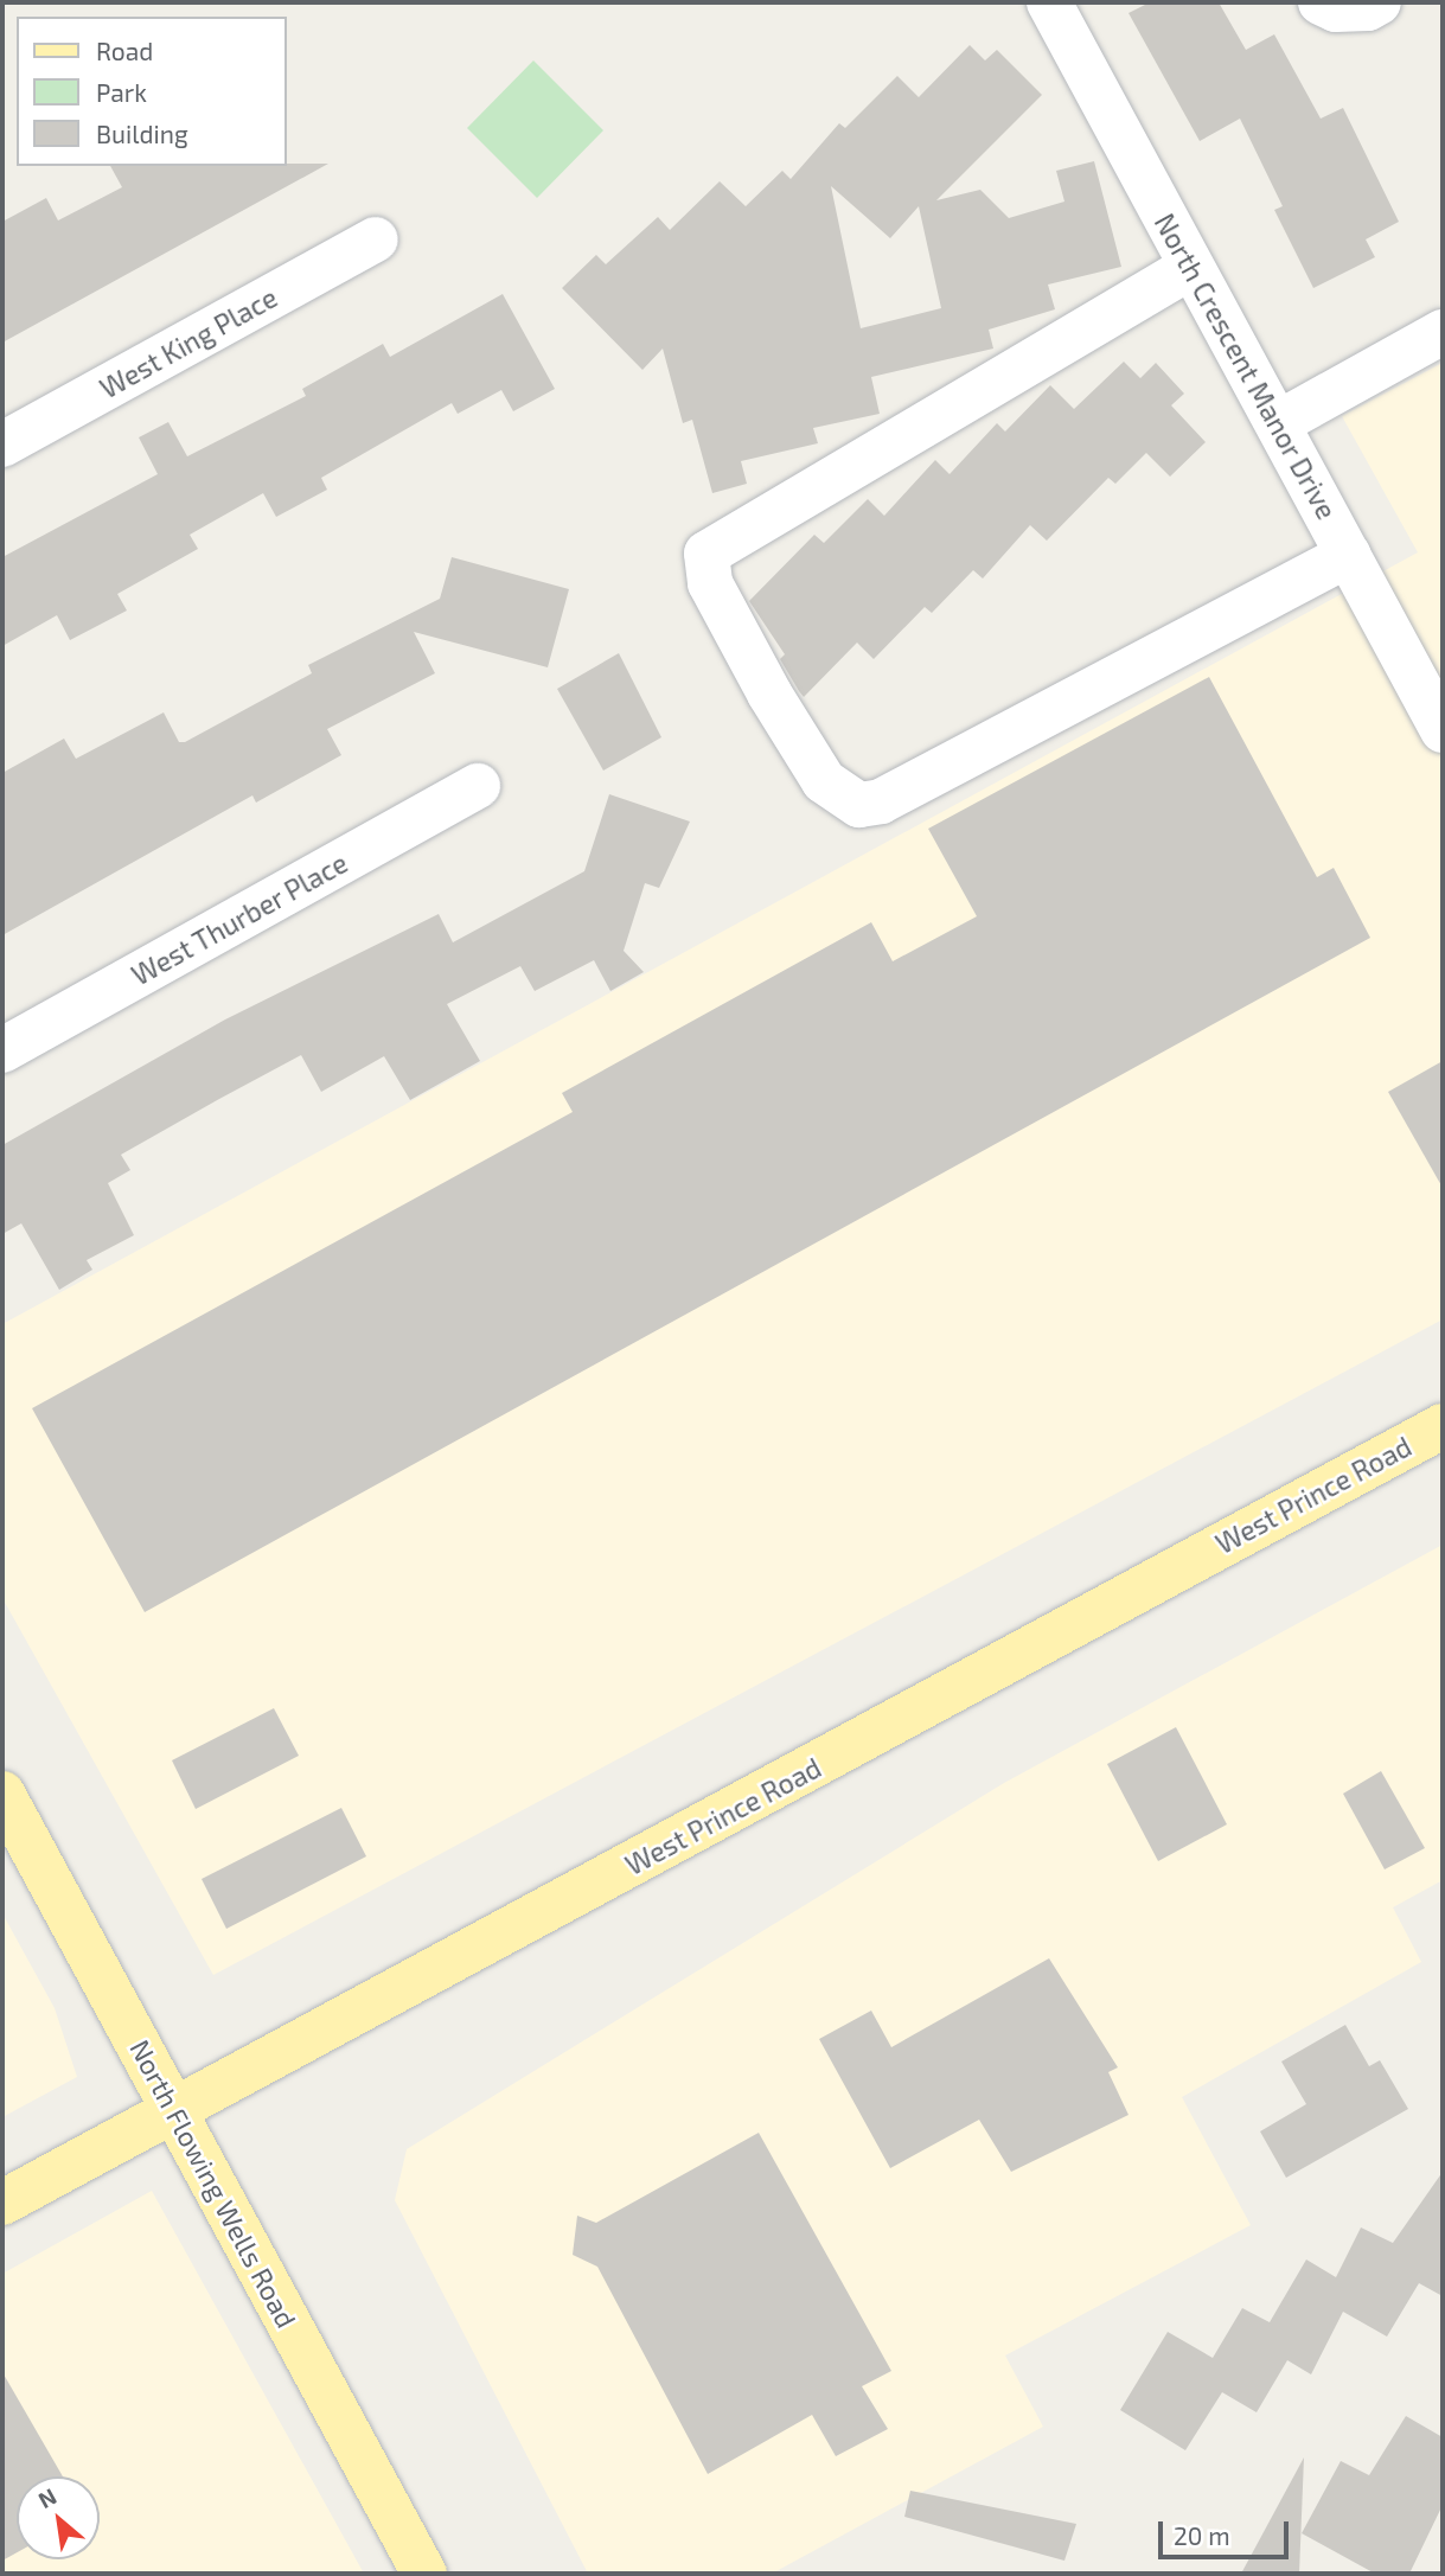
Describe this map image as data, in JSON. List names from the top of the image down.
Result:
{
  "streets": {
    "main road": ["West Prince Road", "North Flowing Wells Road"],
    "street": ["West King Place", "North Crescent Manor Drive", "West Thurber Place"]
  },
  "crossings": [
    ["West Prince Road", "North Flowing Wells Road"]
  ],
  "legend": ["Road", "Park", "Building"],
  "scale_bar": "20 m",
  "north": "top left"
}
